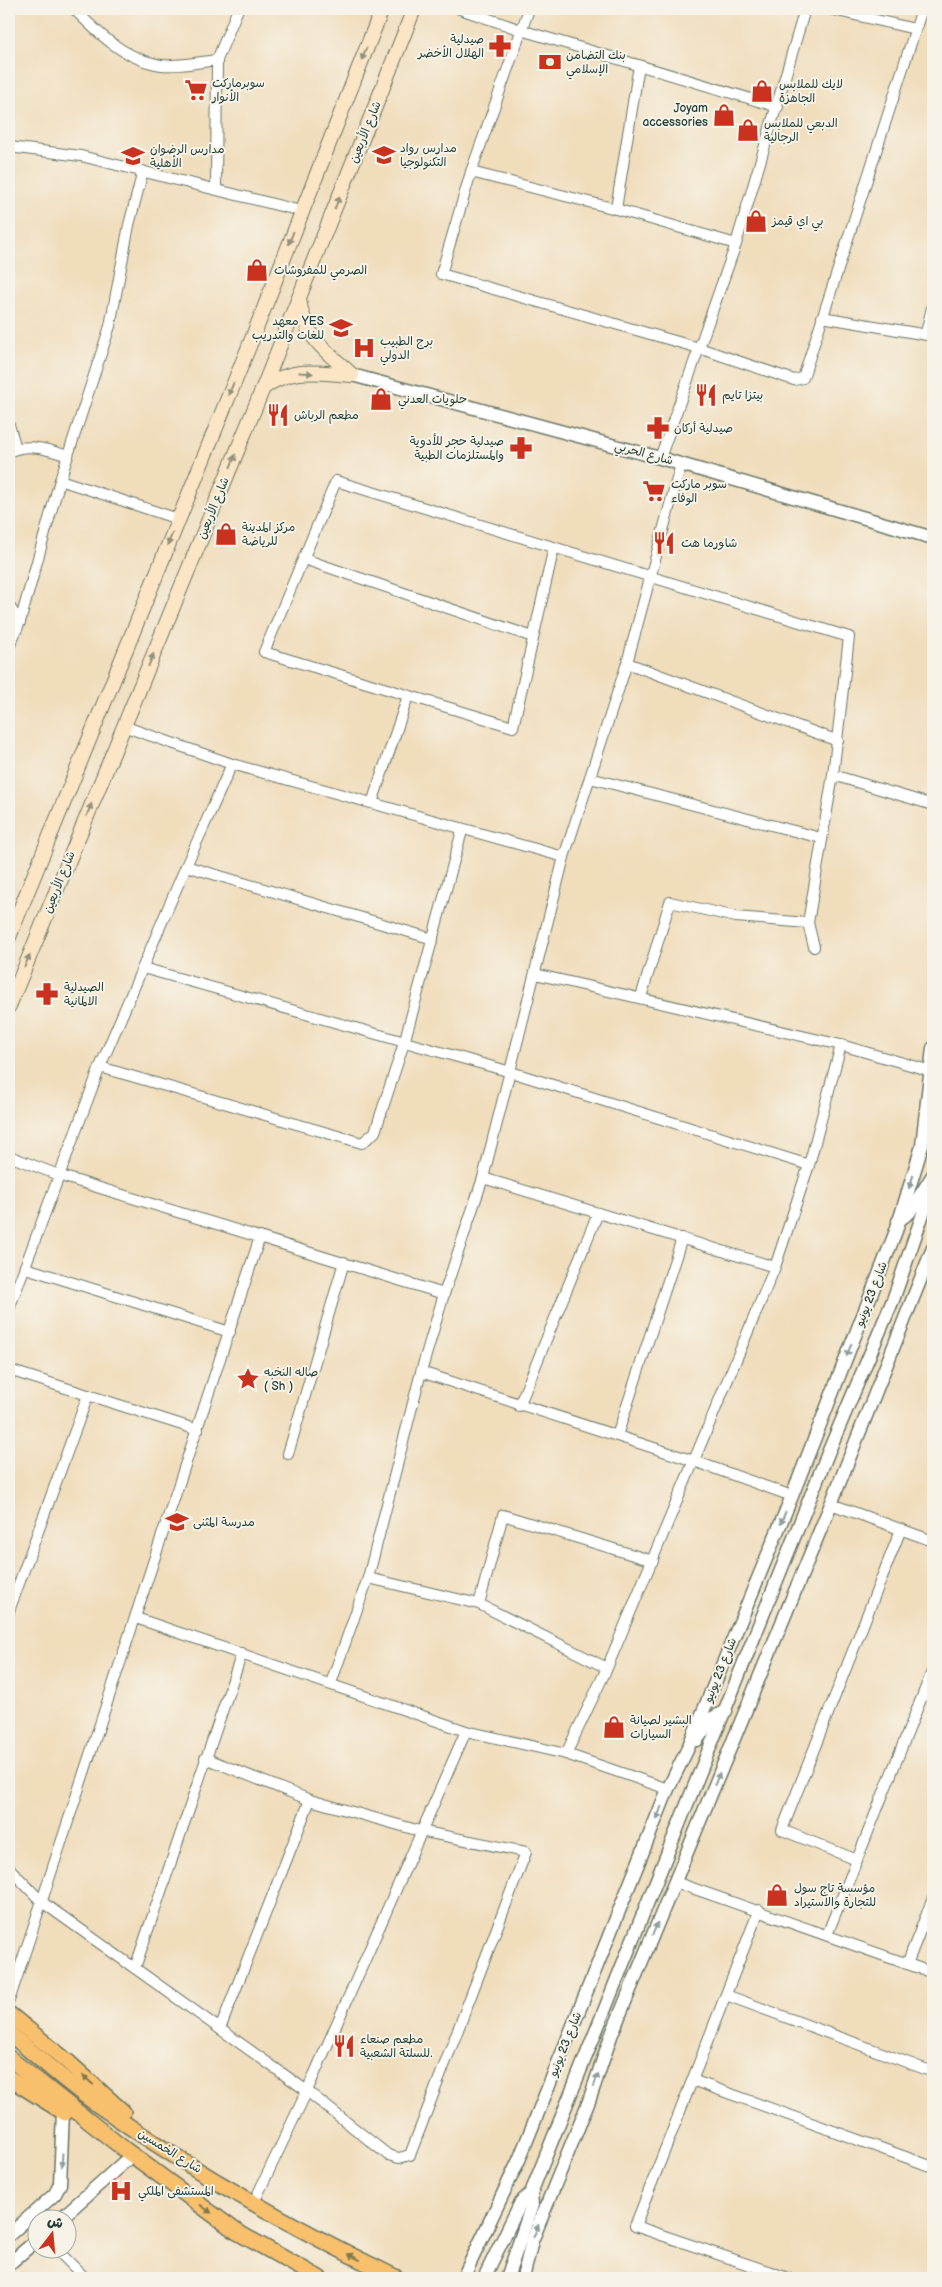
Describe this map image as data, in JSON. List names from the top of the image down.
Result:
{
  "streets": {
    "main road": ["شارع الأربعين", "شارع الخمسين"],
    "street": ["شارع الحربي", "شارع 23 يونيو"]
  },
  "places": {
    "pharmacy": [
      "صيدلية الهلال الأخضر",
      "صيدلية أركان",
      "صيدلية حجر للأدوية والمستلزمات الطبية",
      "الصيدلية الالمانية"
    ],
    "bank": ["بنك التضامن الإسلامي"],
    "supermarket": ["سوبرماركت الأنوار", "سوبر ماركت الوفاء"],
    "shop": [
      "لايك للملابس الجاهزة",
      "Joyam accessories",
      "الدبعي للملابس الرجالية",
      "بي اي قيمز",
      "الصرمي للمفروشات",
      "حلويات العدني",
      "مركز المدينة للرياضة",
      "البشير لصيانة السيارات",
      "مؤسسة تاج سول للتجارة والاستيراد"
    ],
    "school or university": [
      "مدارس رواد التكنولوجيا",
      "مدارس الرضوان الأهلية",
      "معهد YES للغات والتدريب",
      "مدرسة المثنى"
    ],
    "hospital": ["برج الطبيب الدولي", "المستشفى الملكي"],
    "restaurant": [
      "بيتزا تايم",
      "مطعم الرباش",
      "شاورما هت",
      "مطعم صنعاء للسلتة الشعبية."
    ],
    "place": ["صاله النخبه ( Sh )"]
  },
  "north": "top"
}
